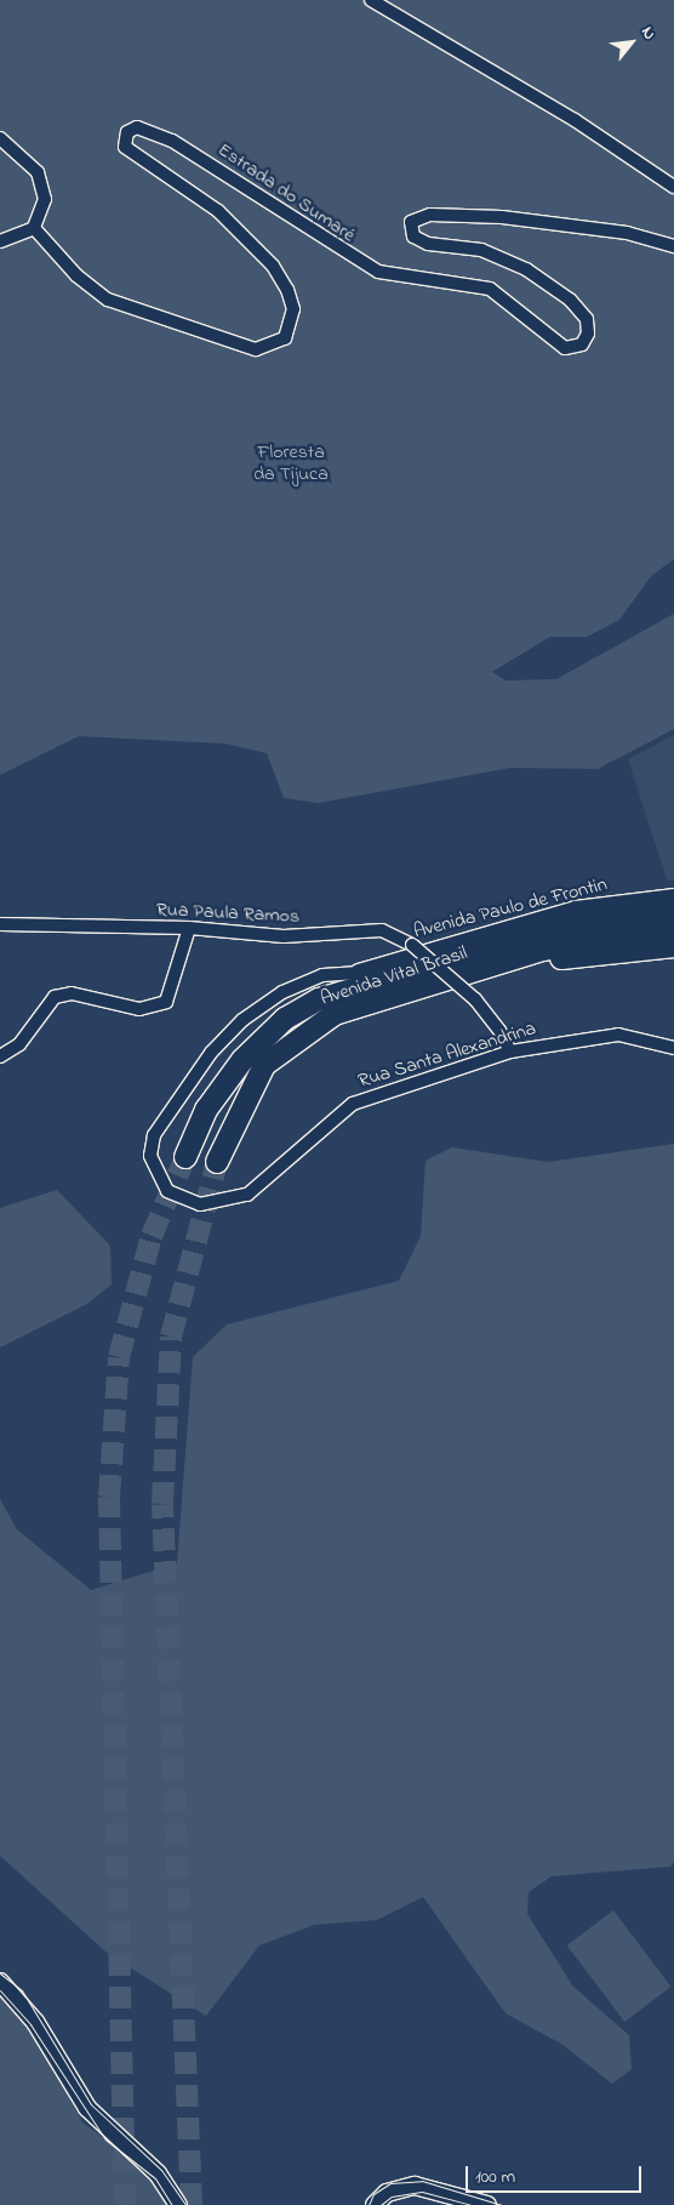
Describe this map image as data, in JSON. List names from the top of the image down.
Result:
{
  "streets": {
    "highway": ["Avenida Vital Brasil"],
    "street": [
      "Estrada do Sumaré",
      "Avenida Paulo de Frontin",
      "Rua Paula Ramos",
      "Rua Santa Alexandrina"
    ]
  },
  "crossings": [
    ["Avenida Paulo de Frontin", "Rua Santa Alexandrina"],
    ["Rua Paula Ramos", "Rua Santa Alexandrina"]
  ],
  "parks": ["Floresta da Tijuca"],
  "scale_bar": "100 m",
  "north": "top right"
}
